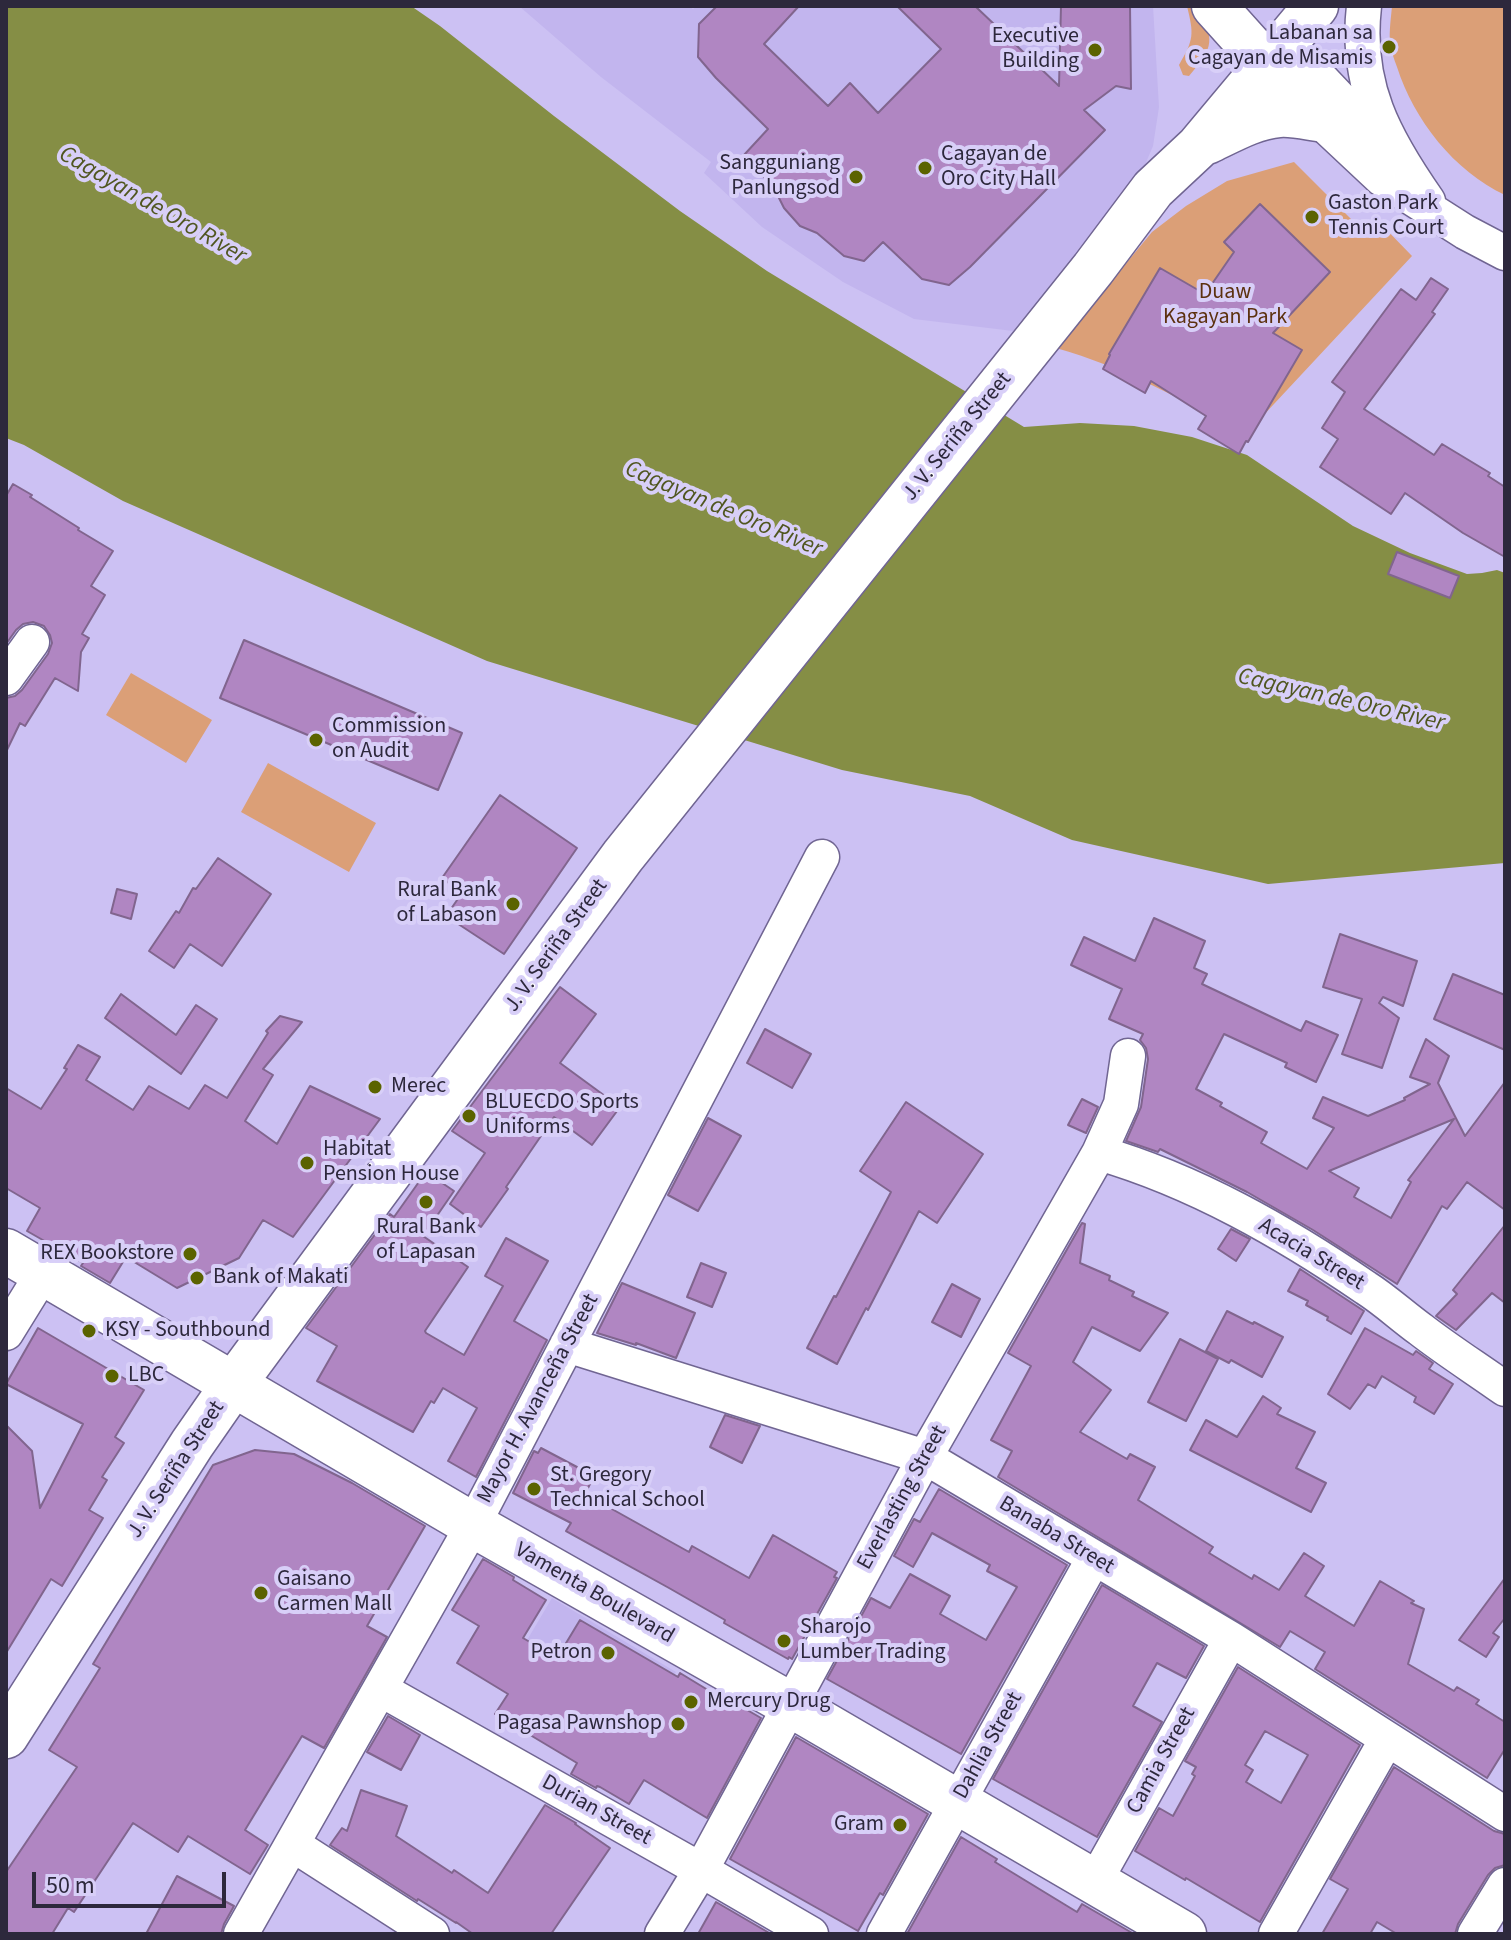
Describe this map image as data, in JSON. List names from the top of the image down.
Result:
{
  "streets": {
    "main road": ["J. V. Seriña Street", "Vamenta Boulevard"],
    "street": [
      "Acacia Street",
      "Mayor H. Avanceña Street",
      "Everlasting Street",
      "Banaba Street",
      "Dahlia Street",
      "Camia Street",
      "Durian Street"
    ]
  },
  "crossings": [
    ["J. V. Seriña Street", "Vamenta Boulevard"],
    ["Acacia Street", "Everlasting Street"],
    ["Mayor H. Avanceña Street", "Banaba Street"],
    ["Mayor H. Avanceña Street", "Vamenta Boulevard"],
    ["Mayor H. Avanceña Street", "Durian Street"],
    ["Everlasting Street", "Banaba Street"],
    ["Everlasting Street", "Vamenta Boulevard"],
    ["Everlasting Street", "Durian Street"],
    ["Banaba Street", "Dahlia Street"],
    ["Banaba Street", "Camia Street"],
    ["Vamenta Boulevard", "Dahlia Street"],
    ["Vamenta Boulevard", "Camia Street"]
  ],
  "water": ["Cagayan de Oro River"],
  "parks": ["Duaw Kagayan Park"],
  "places": [
    "Labanan sa Cagayan de Misamis",
    "Executive Building",
    "Cagayan de Oro City Hall",
    "Sangguniang Panlungsod",
    "Gaston Park Tennis Court",
    "Commission on Audit",
    "Rural Bank of Labason",
    "Merec",
    "BLUECDO Sports Uniforms",
    "Habitat Pension House",
    "Rural Bank of Lapasan",
    "REX Bookstore",
    "Bank of Makati",
    "KSY - Southbound",
    "LBC",
    "St. Gregory Technical School",
    "Gaisano Carmen Mall",
    "Sharojo Lumber Trading",
    "Petron",
    "Mercury Drug",
    "Pagasa Pawnshop",
    "Gram"
  ],
  "scale_bar": "50 m"
}
